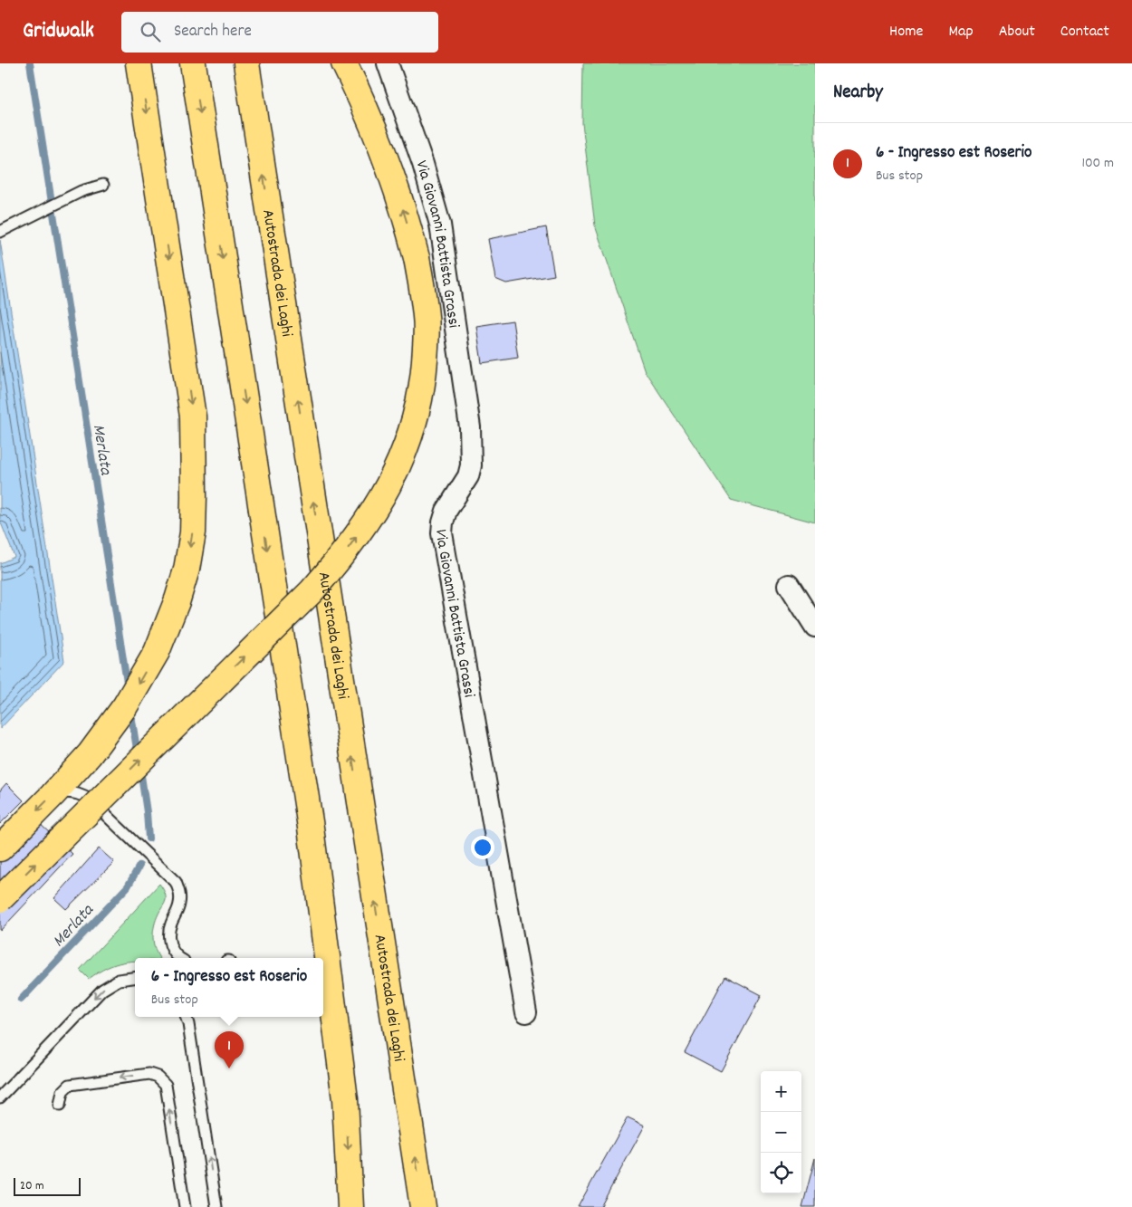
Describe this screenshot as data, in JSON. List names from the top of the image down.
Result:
{
  "streets": {
    "highway": ["Autostrada dei Laghi"],
    "street": ["Via Giovanni Battista Grassi"]
  },
  "water": ["Merlata"],
  "scale_bar": "20 m",
  "page": {
    "header": "Gridwalk",
    "search": "Search here",
    "nav": [
      "Home",
      "Map",
      "About",
      "Contact"
    ],
    "heading": "Nearby",
    "list": [
      {
        "mark": "1",
        "name": "6 - Ingresso est Roserio",
        "note": "Bus stop",
        "value": "100 m"
      }
    ],
    "popup": ["6 - Ingresso est Roserio", "Bus stop"],
    "pins": "1",
    "map_buttons": ["+", "−"],
    "scale": "20 m"
  }
}
